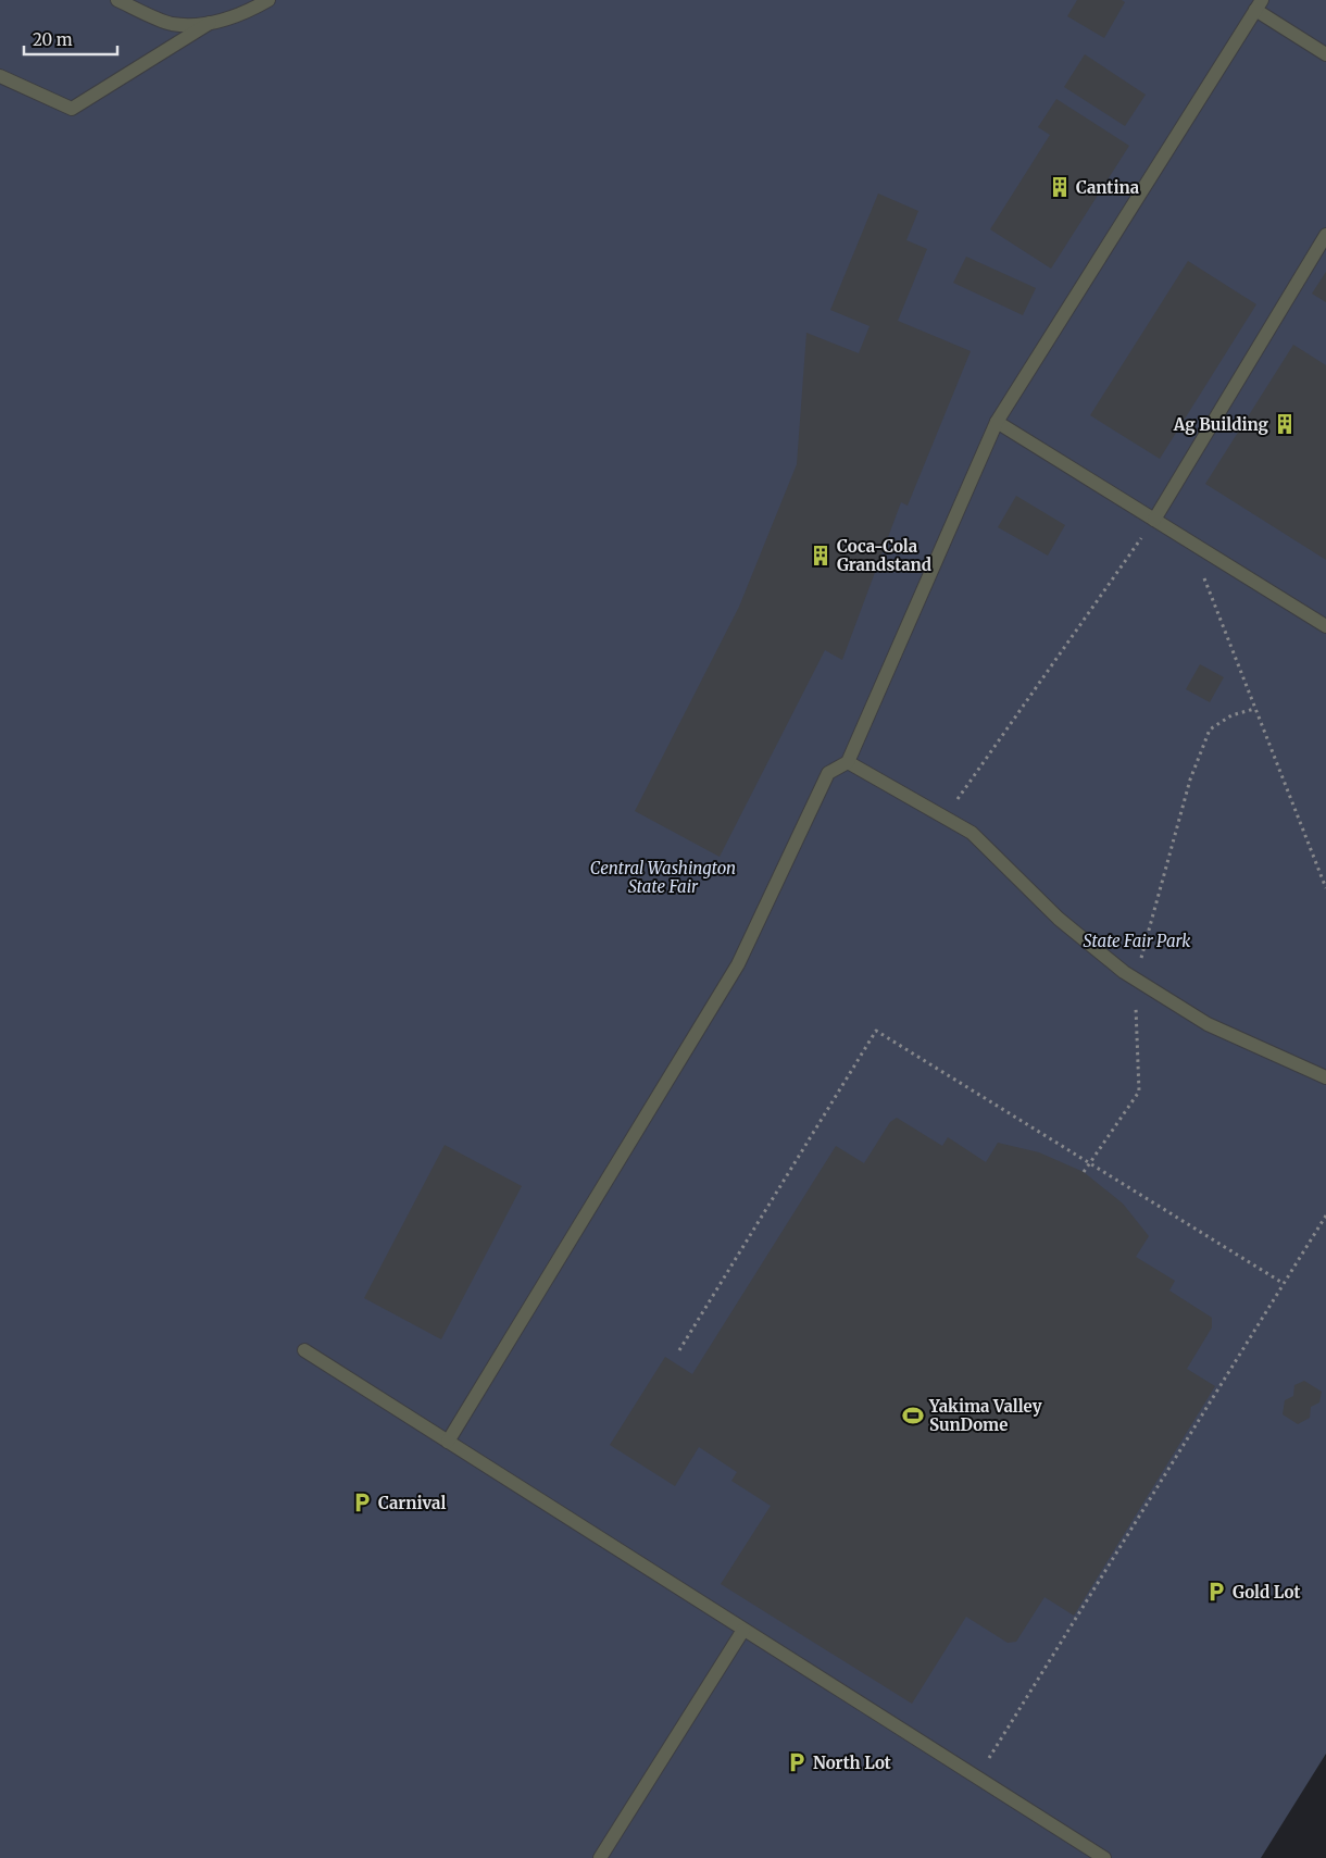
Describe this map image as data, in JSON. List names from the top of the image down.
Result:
{
  "parks": ["Central Washington State Fair", "State Fair Park"],
  "places": {
    "building": ["Cantina", "Ag Building", "Coca-Cola Grandstand"],
    "sports": ["Yakima Valley SunDome"],
    "parking": ["Carnival", "Gold Lot", "North Lot"]
  },
  "scale_bar": "20 m"
}
